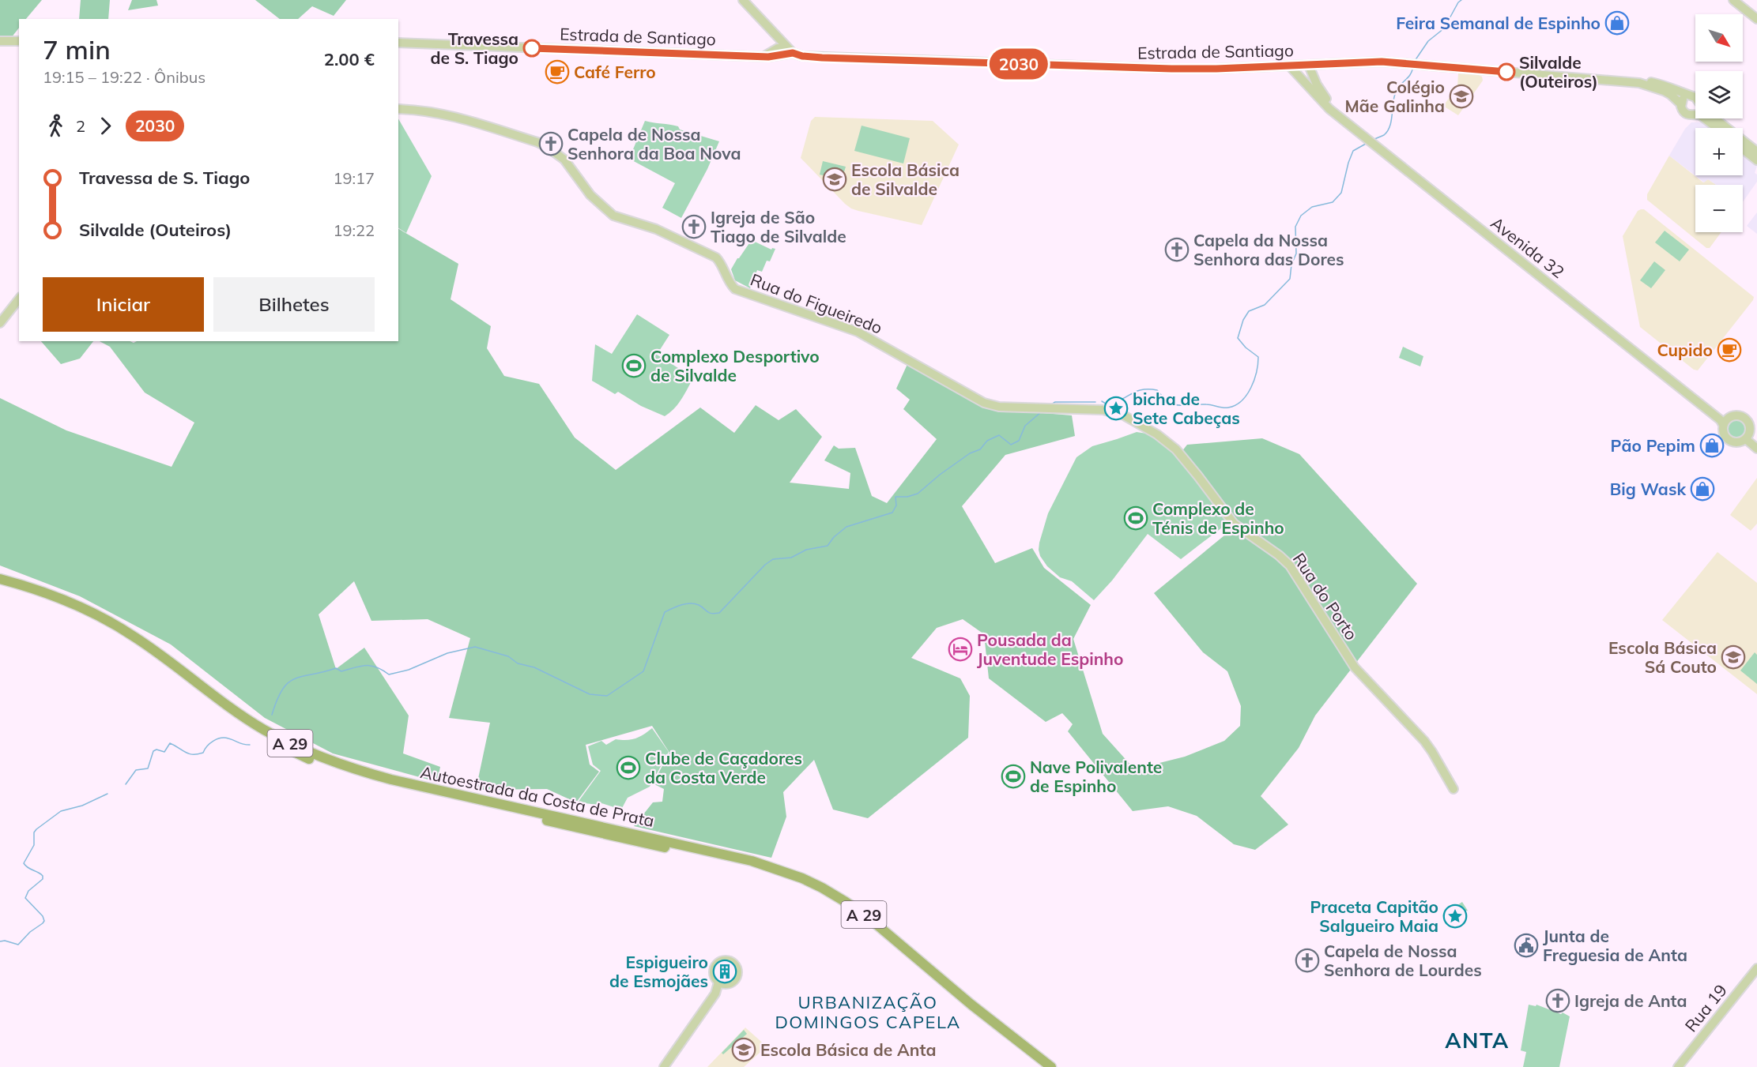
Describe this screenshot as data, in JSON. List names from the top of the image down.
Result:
{
  "streets": {
    "highway": ["A 29", "Autoestrada da Costa de Prata"],
    "main road": [
      "Estrada de Santiago",
      "Avenida 32",
      "Rua do Figueiredo",
      "Rua do Porto",
      "Rua 19"
    ]
  },
  "crossings": [
    ["Estrada de Santiago", "Avenida 32"],
    ["Rua do Figueiredo", "Rua do Porto"]
  ],
  "districts": ["URBANIZAÇÃO DOMINGOS CAPELA", "ANTA"],
  "places": {
    "shop": ["Feira Semanal de Espinho", "Pão Pepim", "Big Wask"],
    "other": ["Travessa de S. Tiago", "Silvalde (Outeiros)"],
    "cafe": ["Café Ferro", "Cupido"],
    "school or university": [
      "Colégio Mãe Galinha",
      "Escola Básica de Silvalde",
      "Escola Básica Sá Couto",
      "Escola Básica de Anta"
    ],
    "church": [
      "Capela de Nossa Senhora da Boa Nova",
      "Igreja de São Tiago de Silvalde",
      "Capela da Nossa Senhora das Dores",
      "Capela de Nossa Senhora de Lourdes",
      "Igreja de Anta"
    ],
    "sports": [
      "Complexo Desportivo de Silvalde",
      "Complexo de Ténis de Espinho",
      "Clube de Caçadores da Costa Verde",
      "Nave Polivalente de Espinho"
    ],
    "place": ["bicha de Sete Cabeças", "Praceta Capitão Salgueiro Maia"],
    "hotel": ["Pousada da Juventude Espinho"],
    "public building": ["Junta de Freguesia de Anta"],
    "building": ["Espigueiro de Esmojães"]
  },
  "lines": ["bus line 2030"],
  "north": "bottom right",
  "page": {
    "on_map": "2030",
    "map_buttons": ["+", "−"],
    "heading": ["7 min", "19:15 – 19:22 · Ônibus", "2.00 €"],
    "legs": ["2", "2030"],
    "list": [
      {
        "name": "Travessa de S. Tiago",
        "value": "19:17"
      },
      {
        "name": "Silvalde (Outeiros)",
        "value": "19:22"
      }
    ],
    "buttons": ["Iniciar", "Bilhetes"]
  }
}
